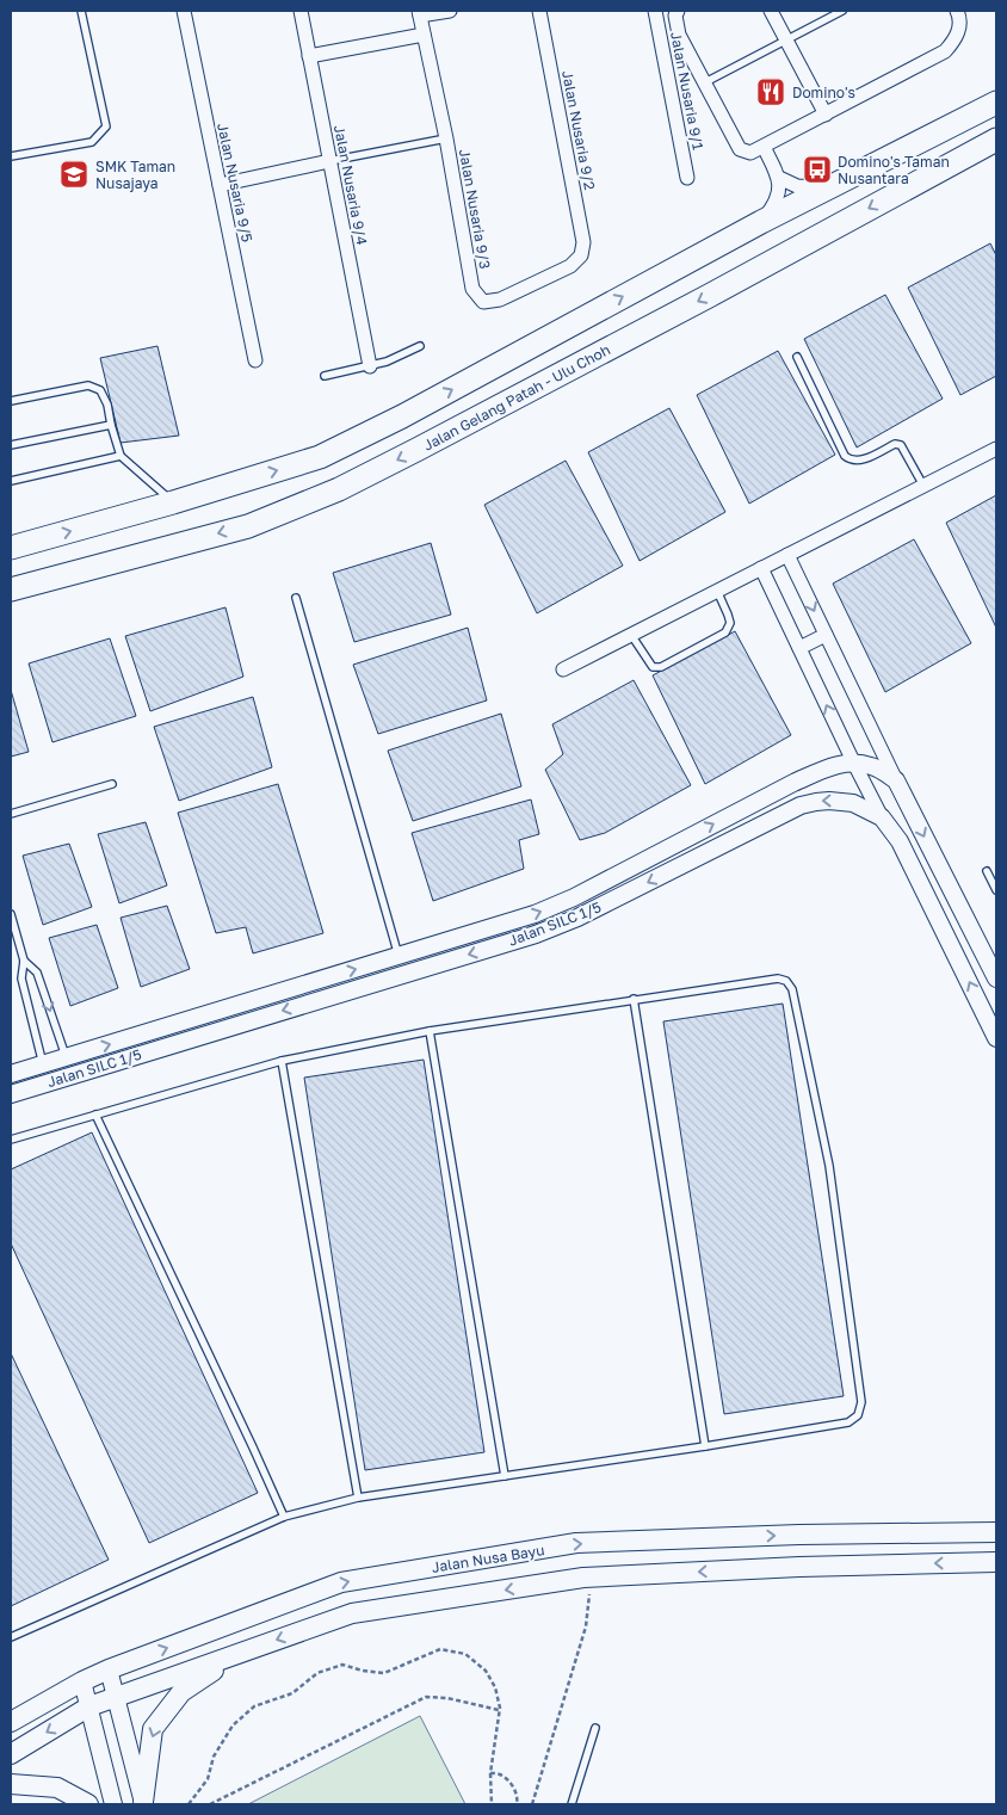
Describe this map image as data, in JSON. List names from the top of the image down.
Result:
{
  "streets": {
    "main road": ["Jalan Gelang Patah - Ulu Choh", "Jalan Nusa Bayu"],
    "street": [
      "Jalan Nusaria 9/1",
      "Jalan Nusaria 9/2",
      "Jalan Nusaria 9/5",
      "Jalan Nusaria 9/4",
      "Jalan Nusaria 9/3",
      "Jalan SILC 1/5"
    ]
  },
  "crossings": [
    ["Jalan Nusaria 9/2", "Jalan Nusaria 9/3"]
  ],
  "places": {
    "restaurant": ["Domino's"],
    "bus stop": ["Domino's Taman Nusantara"],
    "school or university": ["SMK Taman Nusajaya"]
  }
}
